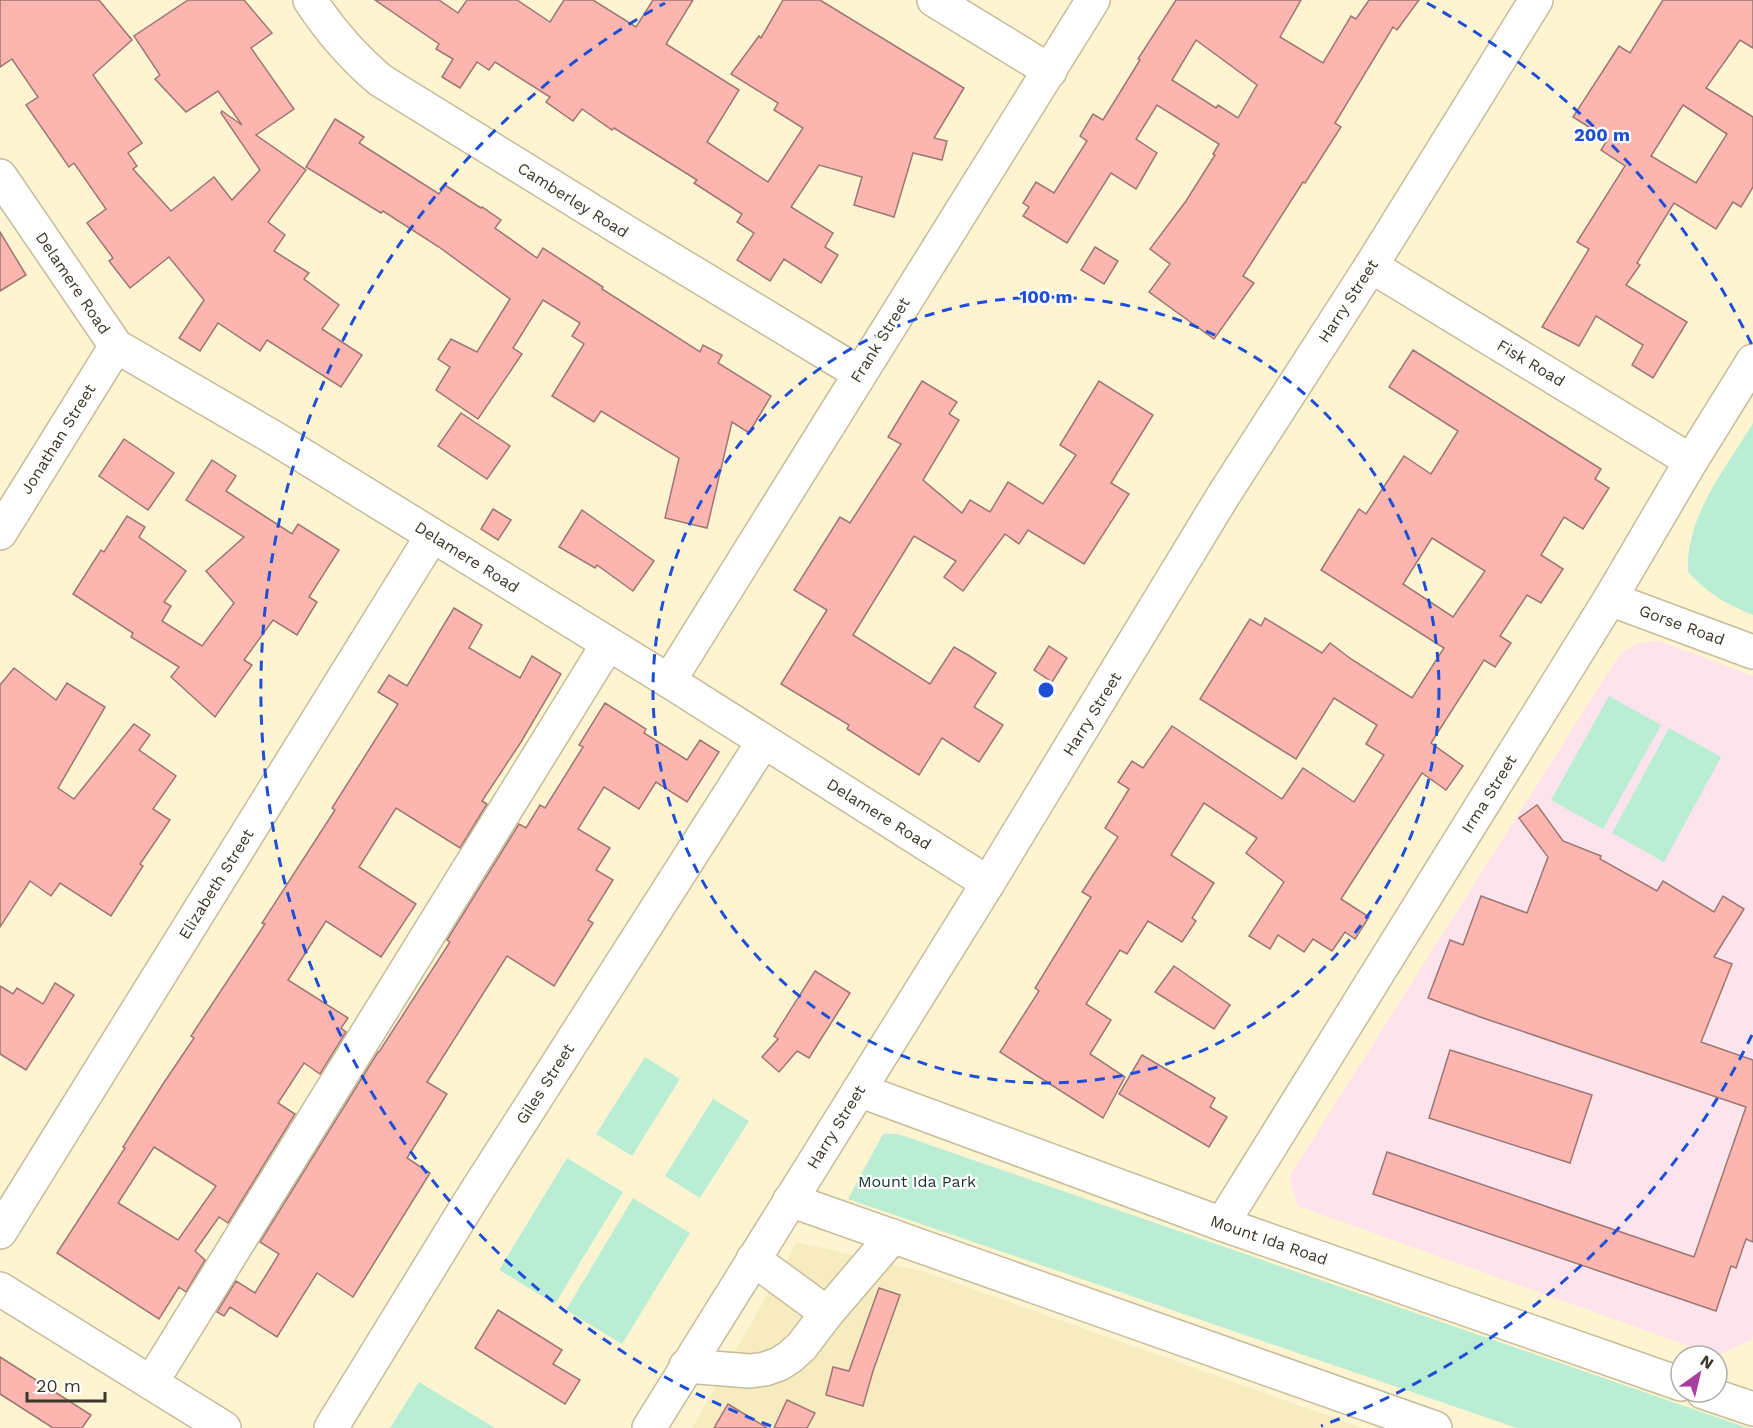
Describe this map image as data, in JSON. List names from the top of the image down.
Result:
{
  "streets": {
    "street": [
      "Camberley Road",
      "Delamere Road",
      "Harry Street",
      "Frank Street",
      "Fisk Road",
      "Jonathan Street",
      "Gorse Road",
      "Irma Street",
      "Elizabeth Street",
      "Giles Street",
      "Mount Ida Road"
    ]
  },
  "crossings": [
    ["Camberley Road", "Frank Street"],
    ["Delamere Road", "Harry Street"],
    ["Delamere Road", "Frank Street"],
    ["Delamere Road", "Jonathan Street"],
    ["Delamere Road", "Elizabeth Street"],
    ["Delamere Road", "Giles Street"],
    ["Harry Street", "Fisk Road"],
    ["Harry Street", "Mount Ida Road"],
    ["Fisk Road", "Irma Street"],
    ["Gorse Road", "Irma Street"],
    ["Irma Street", "Mount Ida Road"]
  ],
  "parks": ["Mount Ida Park"],
  "scale_bar": "20 m",
  "north": "top right",
  "rings": ["200 m", "100 m"]
}
